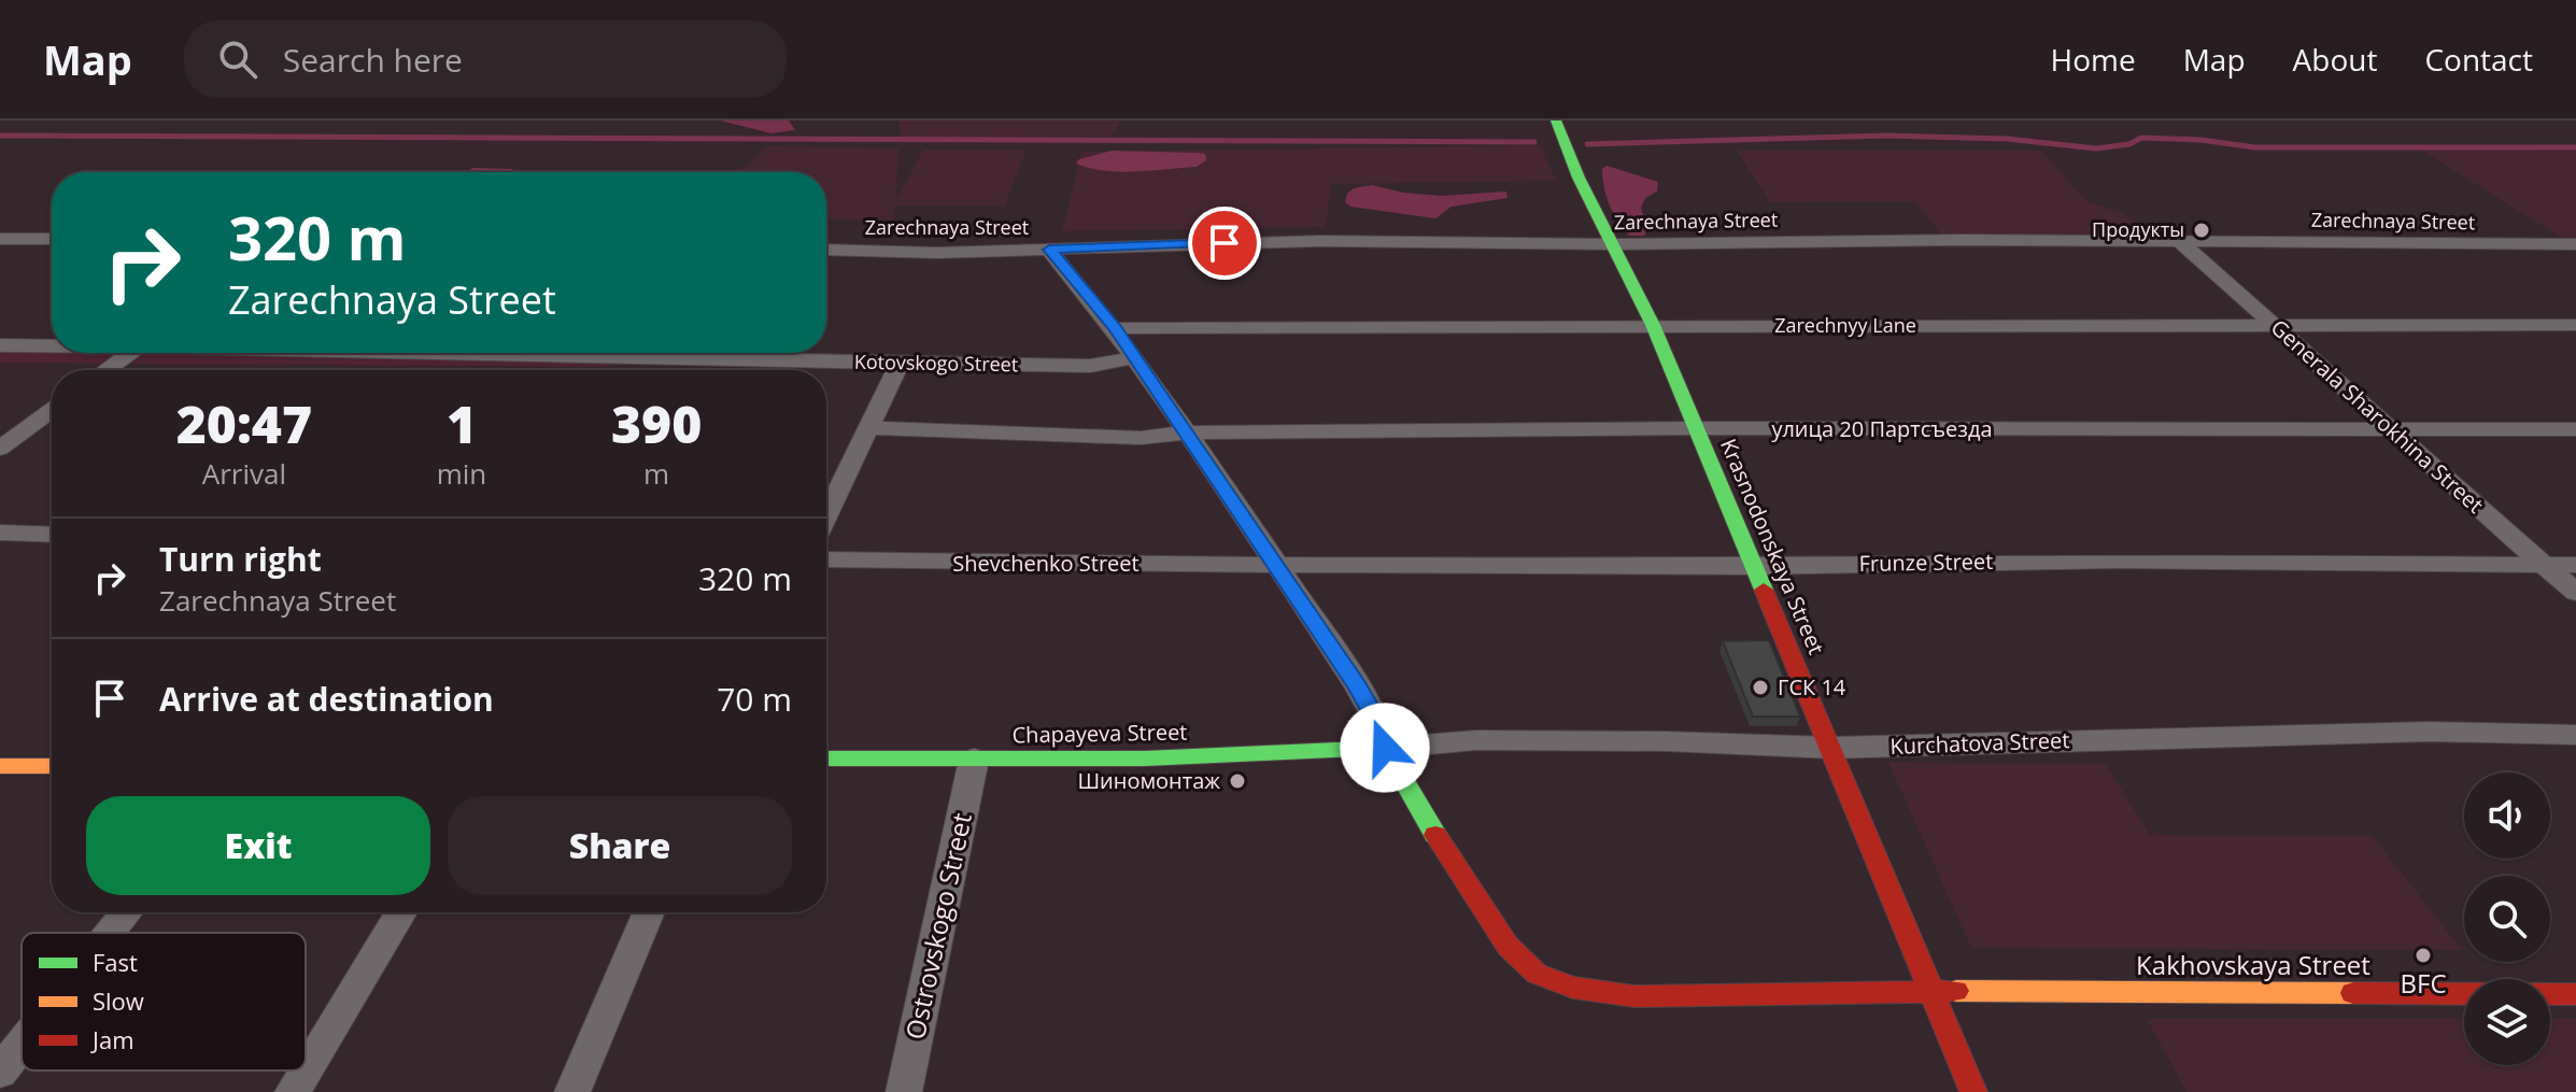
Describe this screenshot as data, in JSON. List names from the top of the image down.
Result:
{
  "streets": {
    "street": [
      "Zarechnaya Street",
      "Zarechnyy Lane",
      "Kotovskogo Street",
      "Generala Sharokhina Street",
      "улица 20 Партсъезда",
      "Krasnodonskaya Street",
      "Frunze Street",
      "Shevchenko Street",
      "Chapayeva Street",
      "Kurchatova Street",
      "Ostrovskogo Street",
      "Kakhovskaya Street"
    ]
  },
  "crossings": [
    ["Zarechnaya Street", "Generala Sharokhina Street"],
    ["Zarechnaya Street", "Krasnodonskaya Street"],
    ["Zarechnyy Lane", "Generala Sharokhina Street"],
    ["Zarechnyy Lane", "Krasnodonskaya Street"],
    ["Generala Sharokhina Street", "улица 20 Партсъезда"],
    ["Generala Sharokhina Street", "Frunze Street"],
    ["улица 20 Партсъезда", "Krasnodonskaya Street"],
    ["Krasnodonskaya Street", "Frunze Street"],
    ["Krasnodonskaya Street", "Kurchatova Street"],
    ["Krasnodonskaya Street", "Kakhovskaya Street"],
    ["Frunze Street", "Shevchenko Street"],
    ["Chapayeva Street", "Kurchatova Street"],
    ["Chapayeva Street", "Ostrovskogo Street"],
    ["Chapayeva Street", "Kakhovskaya Street"],
    ["Kurchatova Street", "Kakhovskaya Street"]
  ],
  "places": [
    "Продукты",
    "ГСК 14",
    "Шиномонтаж",
    "BFC"
  ],
  "legend": ["Fast", "Slow", "Jam"],
  "page": {
    "header": "Map",
    "search": "Search here",
    "nav": [
      "Home",
      "Map",
      "About",
      "Contact"
    ],
    "turn": ["320 m", "Zarechnaya Street"],
    "eta": [
      "20:47",
      "Arrival",
      "1",
      "min",
      "390",
      "m"
    ],
    "list": [
      {
        "name": "Turn right",
        "note": "Zarechnaya Street",
        "value": "320 m"
      },
      {
        "name": "Arrive at destination",
        "value": "70 m"
      }
    ],
    "buttons": ["Exit", "Share"]
  }
}
